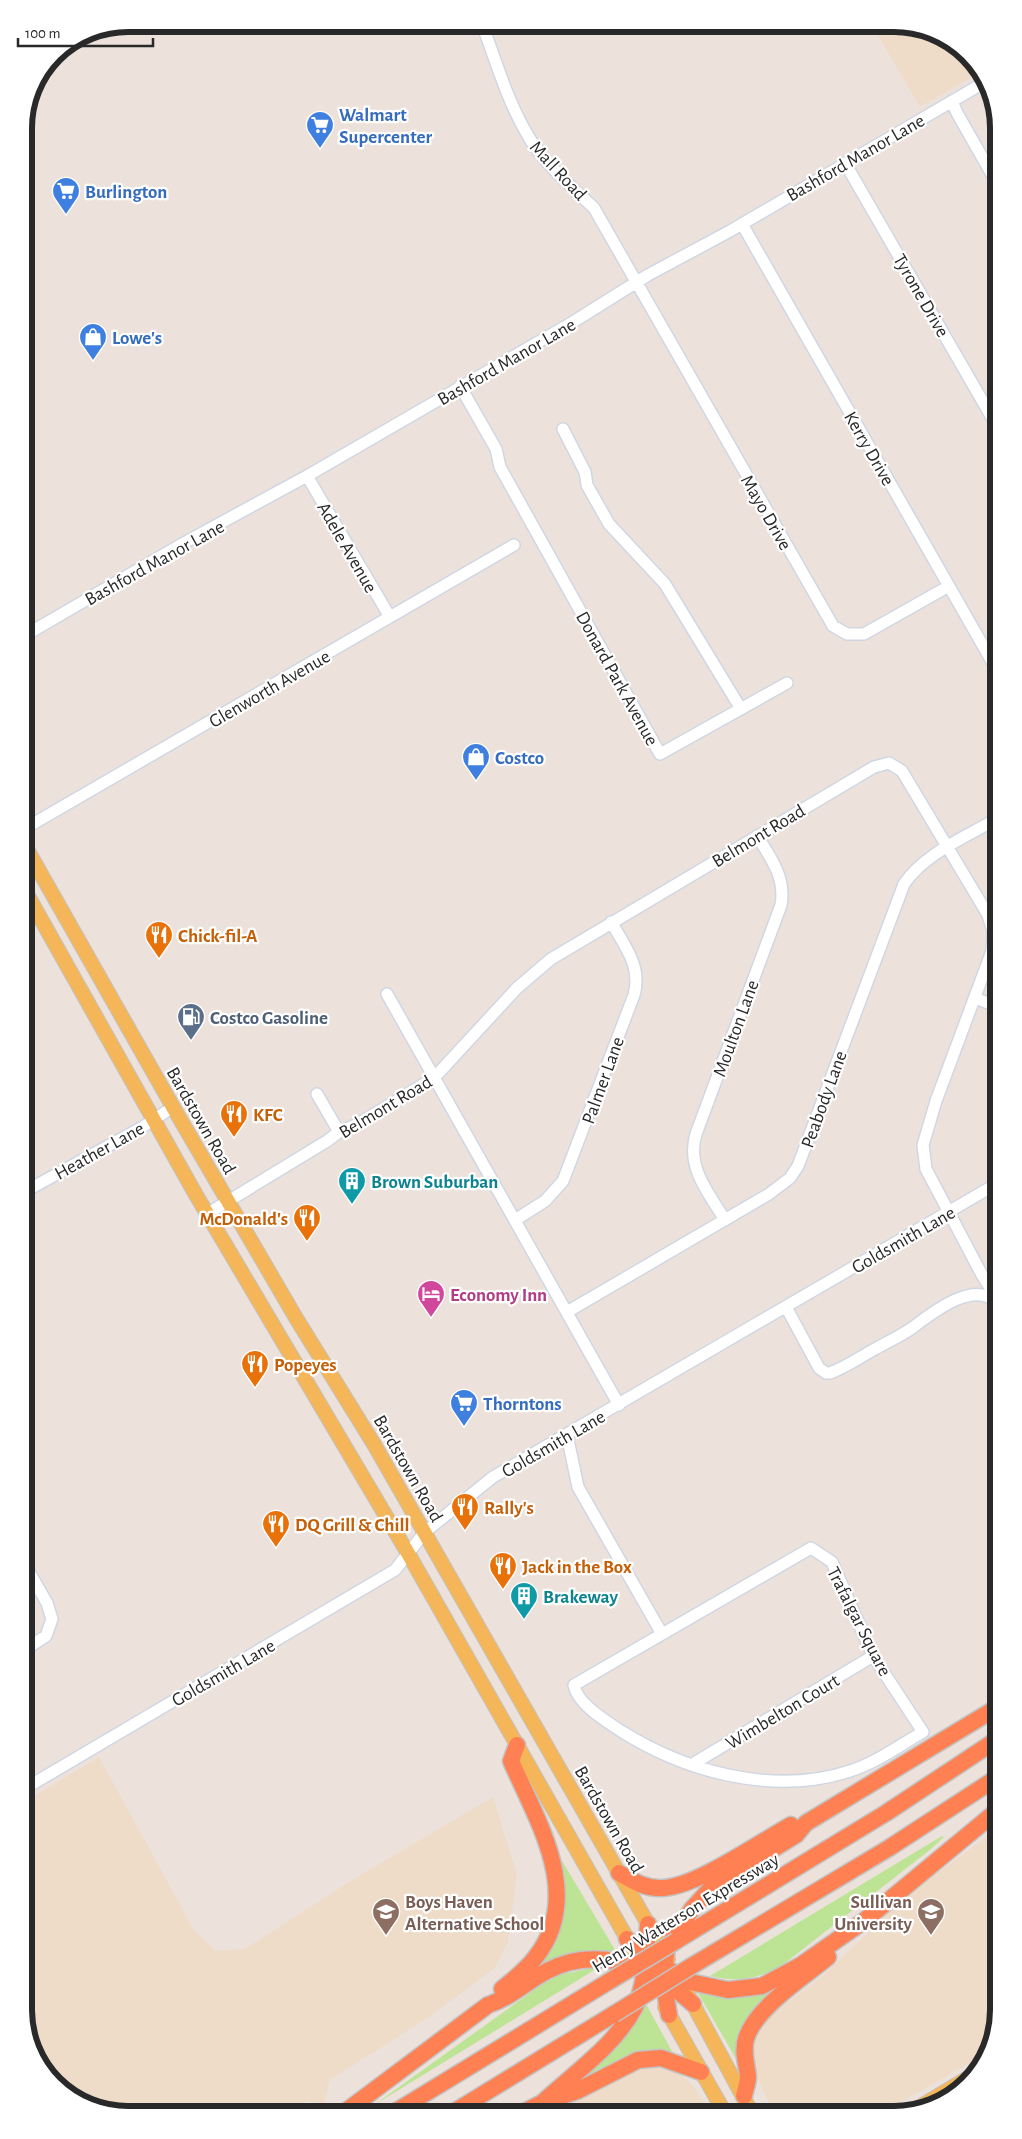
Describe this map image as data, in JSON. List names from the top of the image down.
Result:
{
  "streets": {
    "highway": ["Henry Watterson Expressway"],
    "main road": ["Bardstown Road"],
    "street": [
      "Bashford Manor Lane",
      "Mall Road",
      "Tyrone Drive",
      "Kerry Drive",
      "Mayo Drive",
      "Adele Avenue",
      "Donard Park Avenue",
      "Glenworth Avenue",
      "Belmont Road",
      "Moulton Lane",
      "Palmer Lane",
      "Peabody Lane",
      "Heather Lane",
      "Goldsmith Lane",
      "Trafalgar Square",
      "Wimbelton Court"
    ]
  },
  "crossings": [
    ["Bashford Manor Lane", "Mall Road"],
    ["Bashford Manor Lane", "Tyrone Drive"],
    ["Bashford Manor Lane", "Kerry Drive"],
    ["Bashford Manor Lane", "Mayo Drive"],
    ["Bashford Manor Lane", "Adele Avenue"],
    ["Bashford Manor Lane", "Donard Park Avenue"],
    ["Mall Road", "Mayo Drive"],
    ["Kerry Drive", "Mayo Drive"],
    ["Adele Avenue", "Glenworth Avenue"],
    ["Belmont Road", "Moulton Lane"],
    ["Belmont Road", "Palmer Lane"],
    ["Belmont Road", "Peabody Lane"],
    ["Belmont Road", "Bardstown Road"],
    ["Belmont Road", "Goldsmith Lane"],
    ["Moulton Lane", "Peabody Lane"],
    ["Bardstown Road", "Heather Lane"],
    ["Bardstown Road", "Goldsmith Lane"],
    ["Trafalgar Square", "Wimbelton Court"]
  ],
  "places": {
    "supermarket": ["Walmart Supercenter", "Burlington", "Thorntons"],
    "shop": ["Lowe's", "Costco"],
    "restaurant": [
      "Chick-fil-A",
      "KFC",
      "McDonald's",
      "Popeyes",
      "Rally's",
      "DQ Grill & Chill",
      "Jack in the Box"
    ],
    "fuel station": ["Costco Gasoline"],
    "building": ["Brown Suburban", "Brakeway"],
    "hotel": ["Economy Inn"],
    "school or university": ["Boys Haven Alternative School", "Sullivan University"]
  },
  "scale_bar": "100 m"
}
